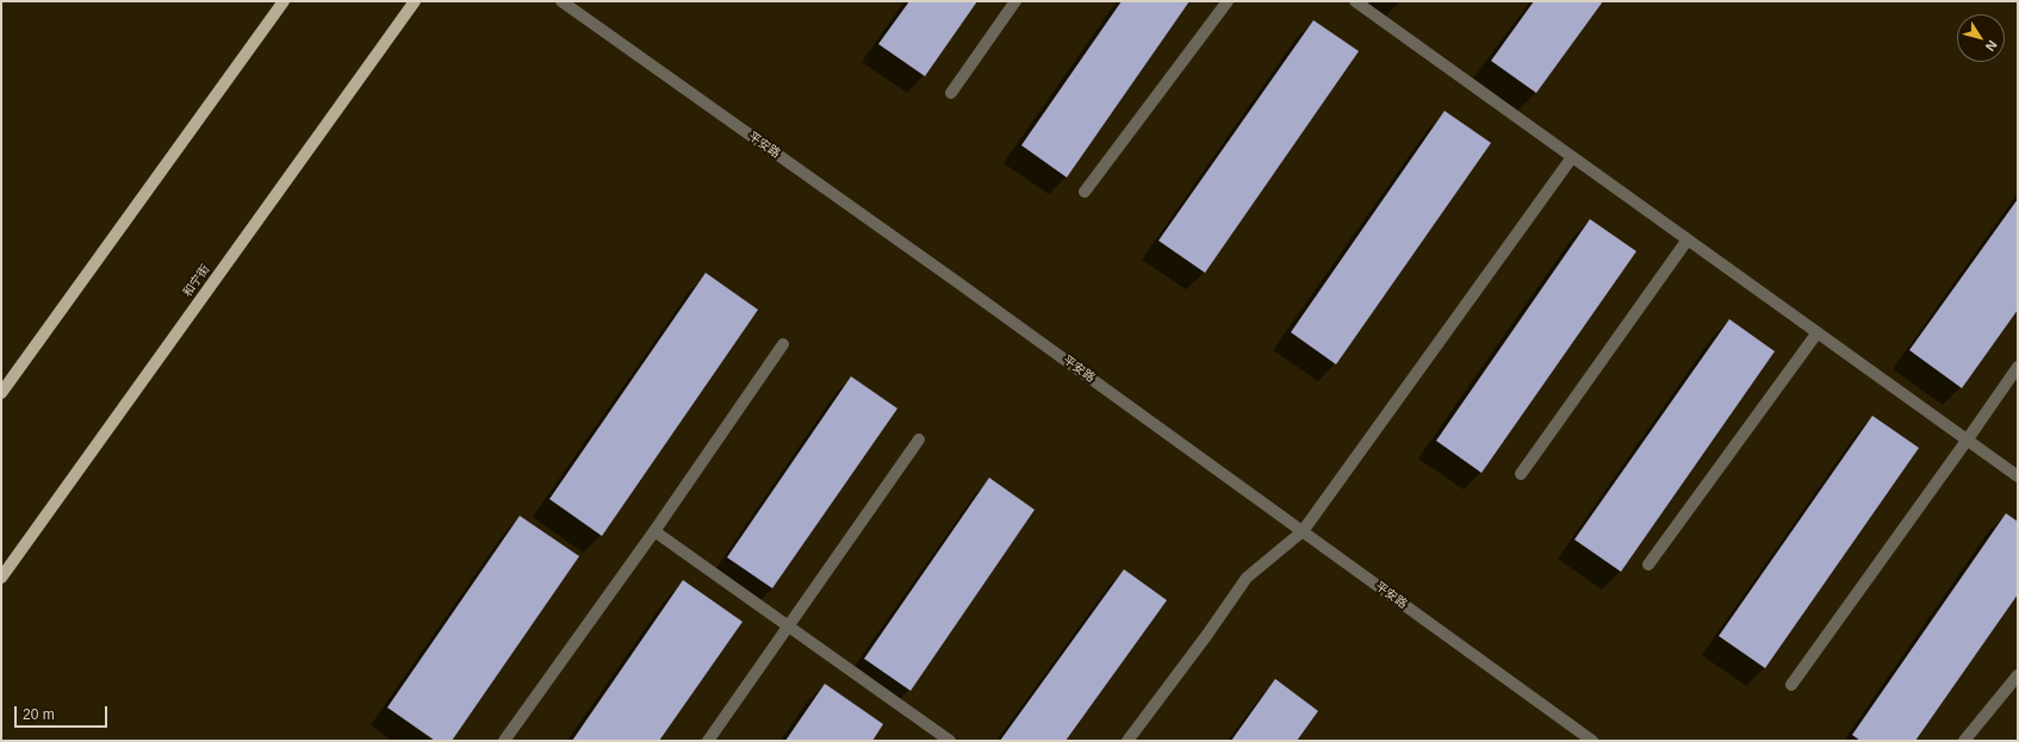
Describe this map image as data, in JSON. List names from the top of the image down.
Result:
{
  "streets": {
    "main road": ["和宁街"],
    "street": ["平安路"]
  },
  "scale_bar": "20 m",
  "north": "bottom right"
}
